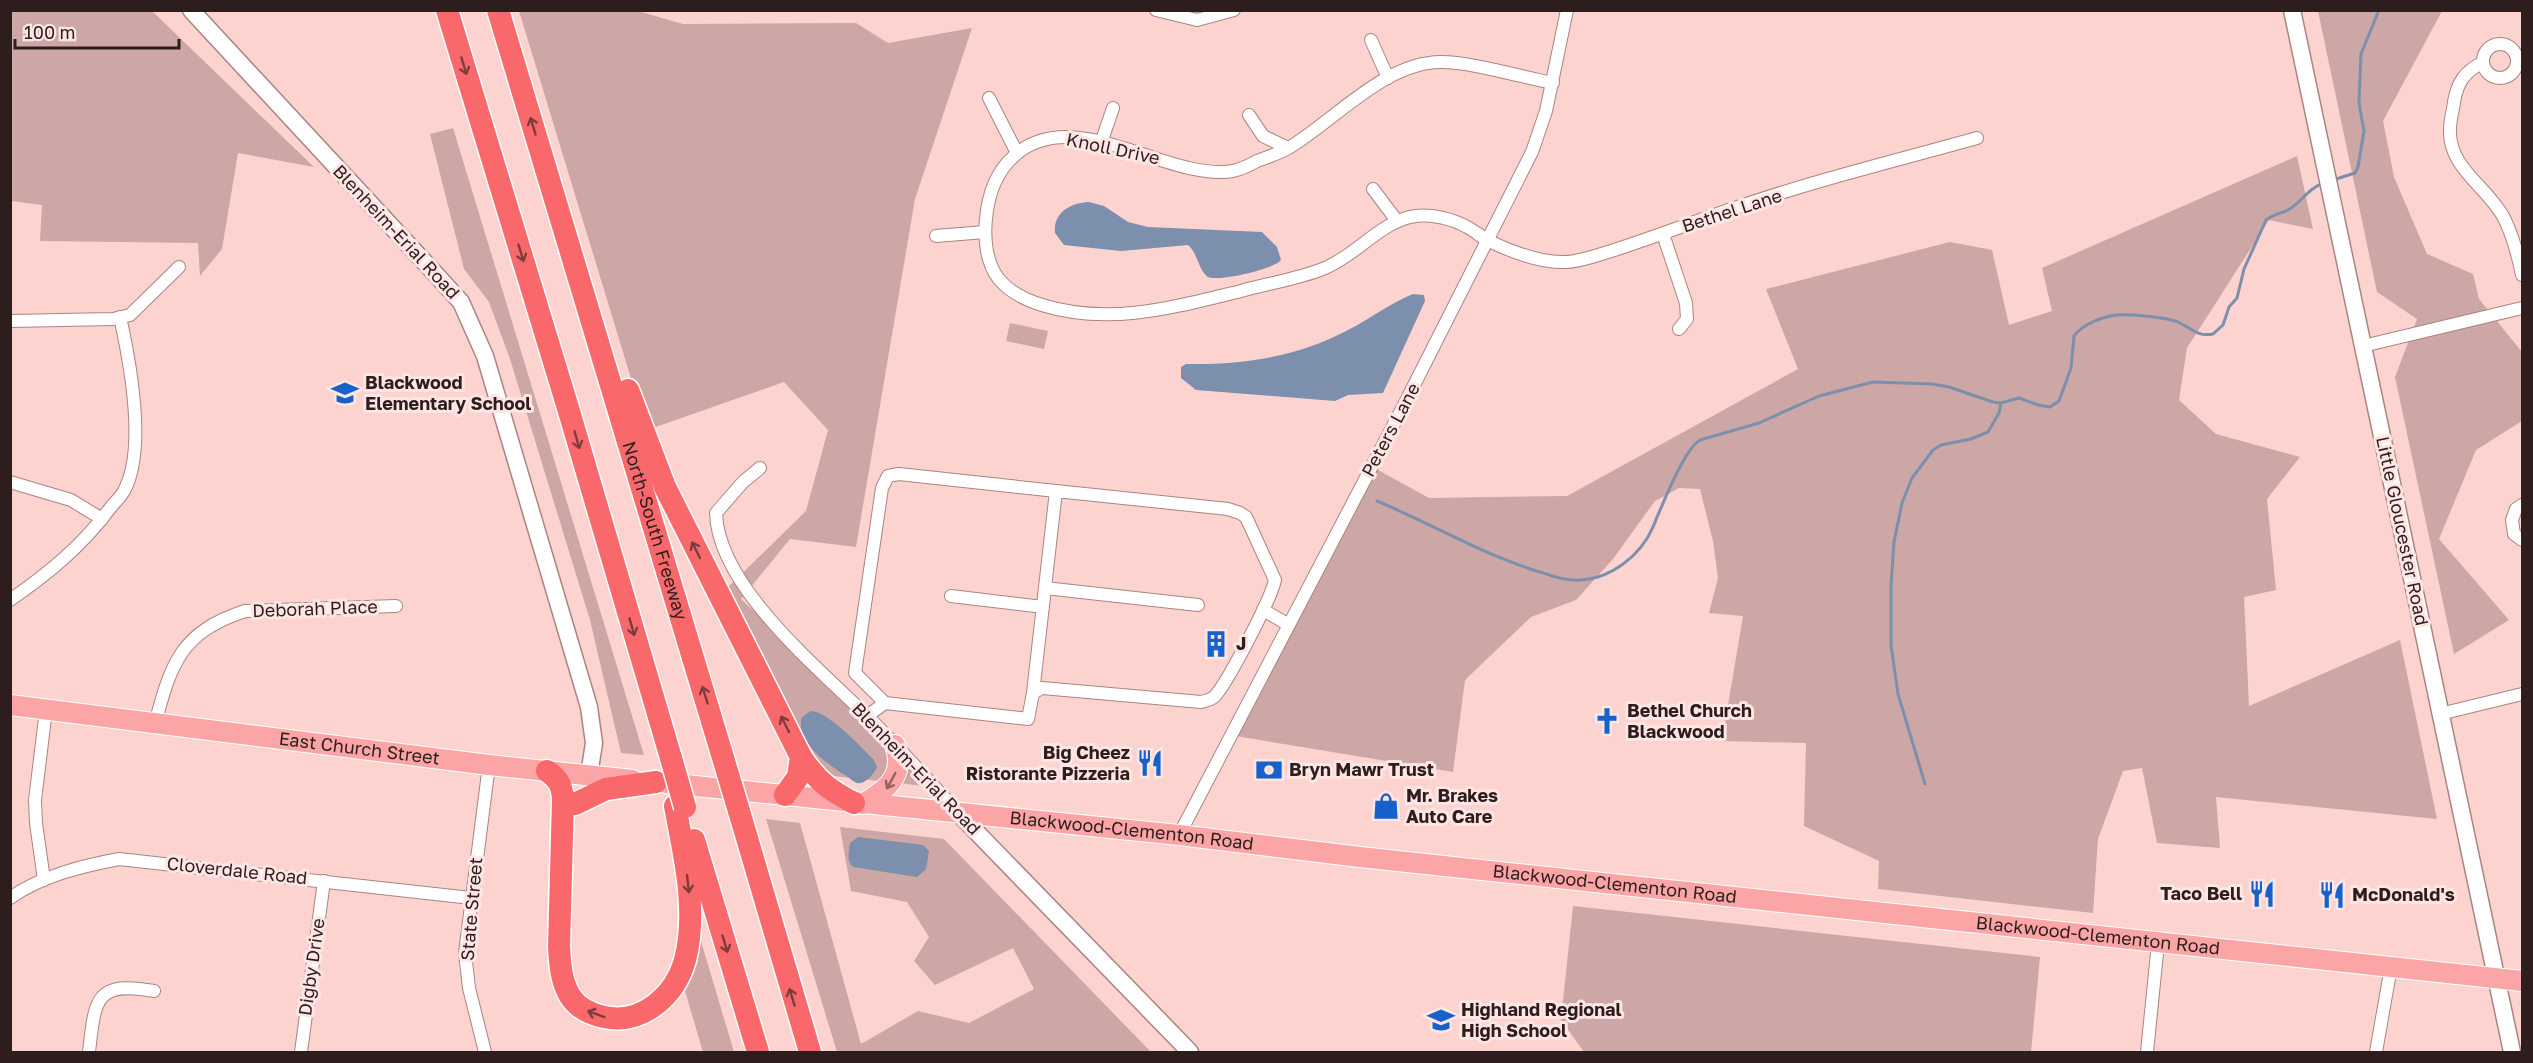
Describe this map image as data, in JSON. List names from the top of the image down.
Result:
{
  "streets": {
    "highway": ["North-South Freeway"],
    "main road": [
      "Blenheim-Erial Road",
      "Little Gloucester Road",
      "East Church Street",
      "Blackwood-Clementon Road"
    ],
    "street": [
      "Knoll Drive",
      "Bethel Lane",
      "Peters Lane",
      "Deborah Place",
      "Cloverdale Road",
      "State Street",
      "Digby Drive"
    ]
  },
  "crossings": [
    ["Knoll Drive", "Bethel Lane"],
    ["Knoll Drive", "Peters Lane"],
    ["Bethel Lane", "Peters Lane"],
    ["Blenheim-Erial Road", "East Church Street"],
    ["Blenheim-Erial Road", "Blackwood-Clementon Road"],
    ["Peters Lane", "Blackwood-Clementon Road"],
    ["Little Gloucester Road", "Blackwood-Clementon Road"],
    ["Deborah Place", "East Church Street"],
    ["East Church Street", "Blackwood-Clementon Road"],
    ["East Church Street", "State Street"],
    ["Cloverdale Road", "State Street"],
    ["Cloverdale Road", "Digby Drive"]
  ],
  "places": {
    "school or university": ["Blackwood Elementary School", "Highland Regional High School"],
    "building": ["J"],
    "church": ["Bethel Church Blackwood"],
    "restaurant": ["Big Cheez Ristorante Pizzeria", "Taco Bell", "McDonald's"],
    "bank": ["Bryn Mawr Trust"],
    "shop": ["Mr. Brakes Auto Care"]
  },
  "scale_bar": "100 m"
}
